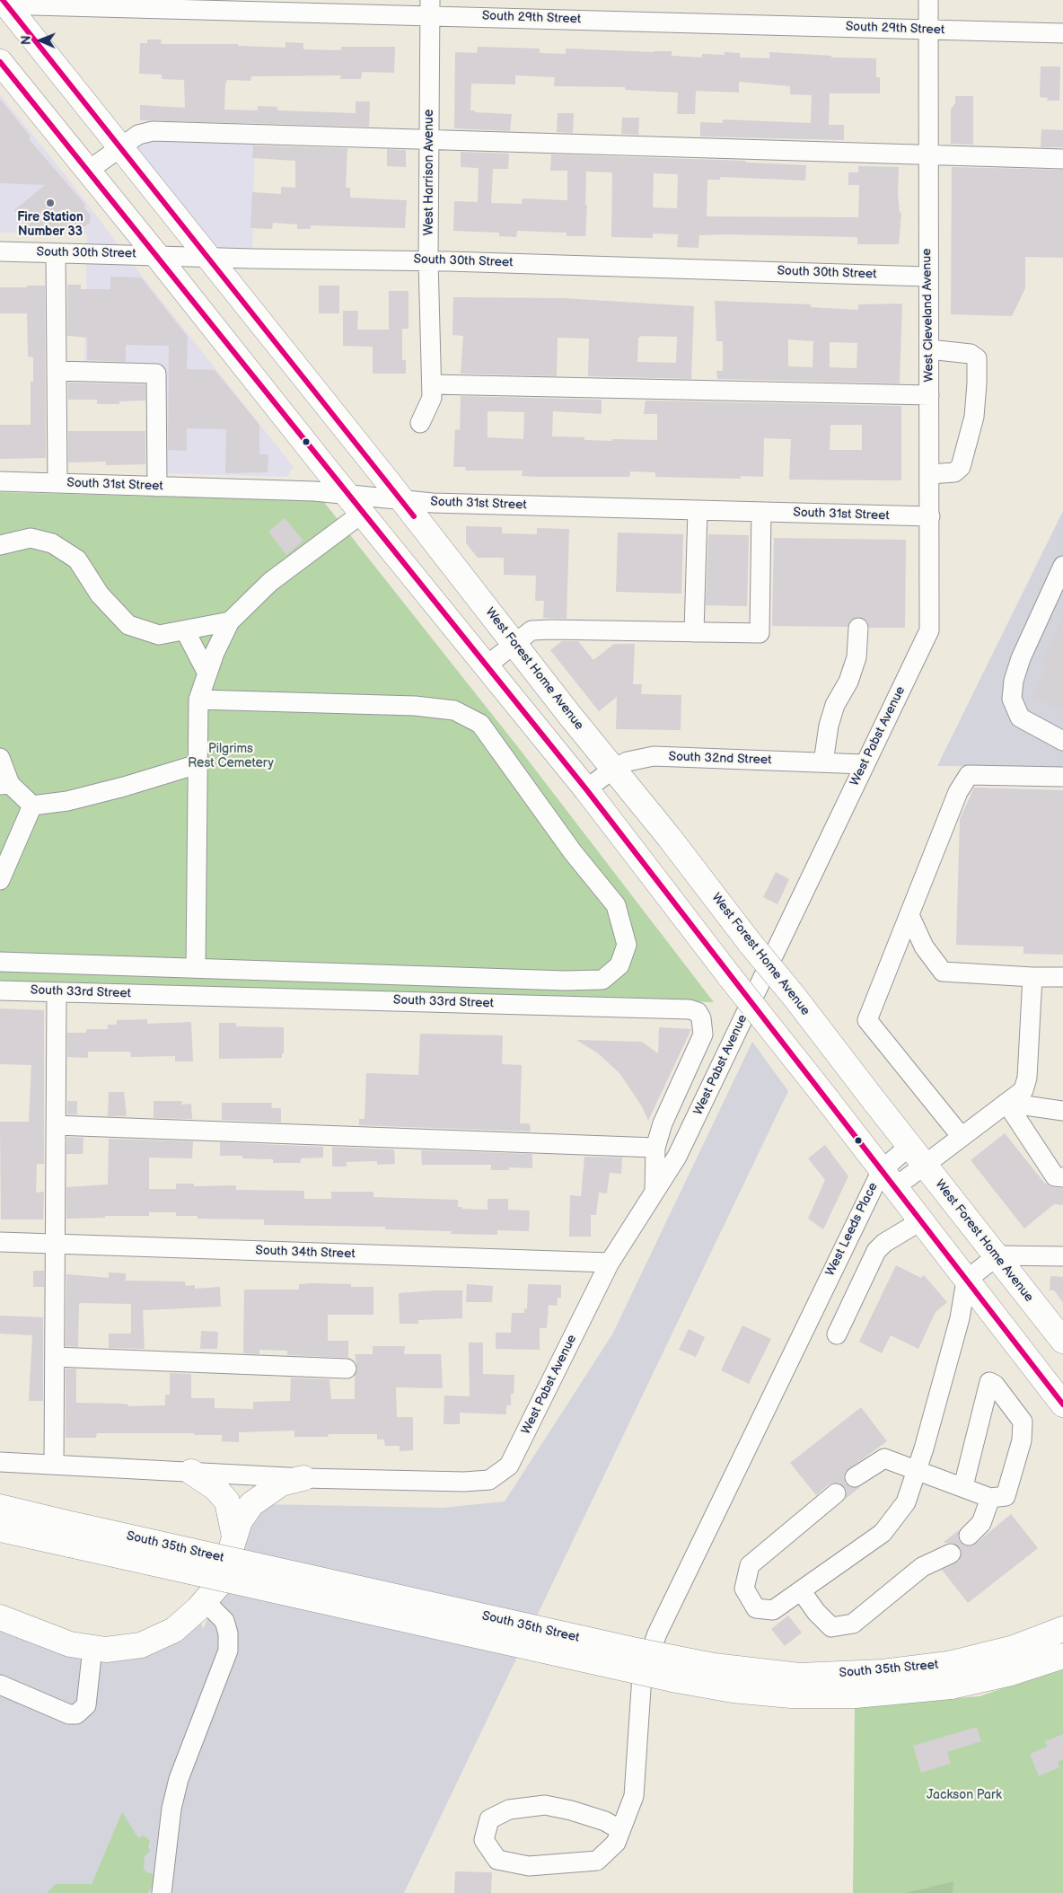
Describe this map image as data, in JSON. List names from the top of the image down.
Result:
{
  "streets": {
    "main road": ["West Forest Home Avenue", "South 35th Street"],
    "street": [
      "South 29th Street",
      "West Harrison Avenue",
      "South 30th Street",
      "West Cleveland Avenue",
      "South 31st Street",
      "West Pabst Avenue",
      "South 32nd Street",
      "South 33rd Street",
      "West Leeds Place",
      "South 34th Street"
    ]
  },
  "crossings": [
    ["South 29th Street", "West Harrison Avenue"],
    ["South 29th Street", "West Cleveland Avenue"],
    ["South 29th Street", "West Forest Home Avenue"],
    ["West Harrison Avenue", "South 30th Street"],
    ["South 30th Street", "West Cleveland Avenue"],
    ["South 30th Street", "West Forest Home Avenue"],
    ["West Cleveland Avenue", "South 31st Street"],
    ["West Cleveland Avenue", "West Pabst Avenue"],
    ["South 31st Street", "West Forest Home Avenue"],
    ["West Forest Home Avenue", "South 32nd Street"],
    ["West Pabst Avenue", "South 32nd Street"],
    ["West Pabst Avenue", "South 33rd Street"],
    ["West Pabst Avenue", "South 34th Street"]
  ],
  "parks": ["Pilgrims Rest Cemetery", "Jackson Park"],
  "places": ["Fire Station Number 33"],
  "north": "left"
}
